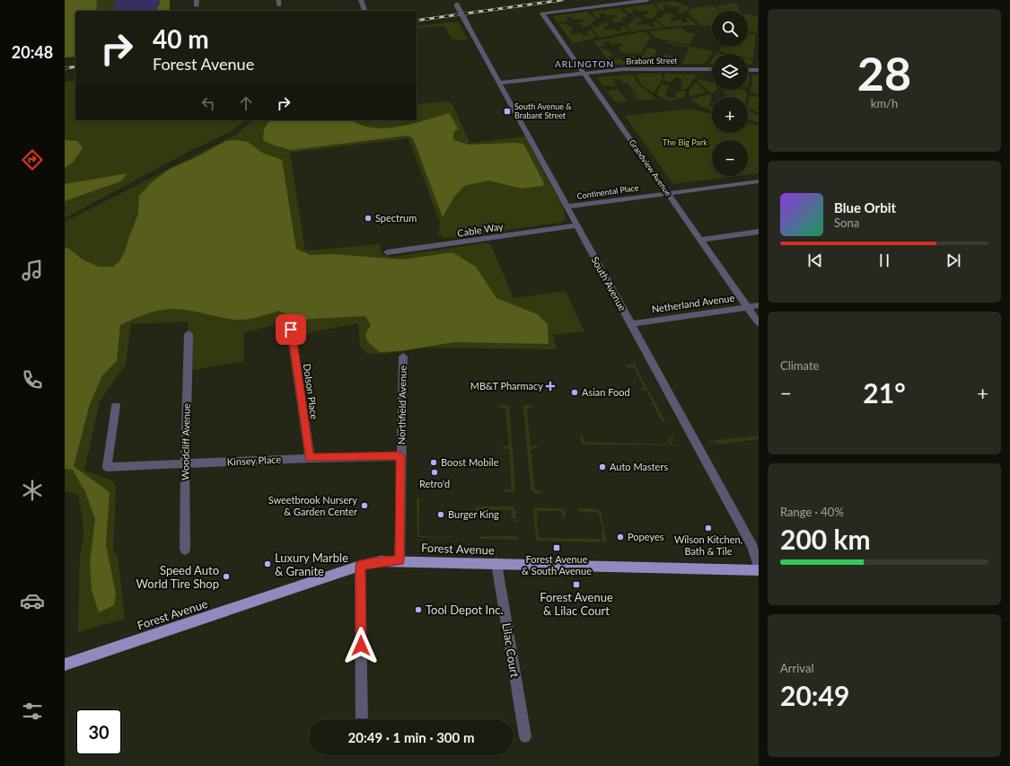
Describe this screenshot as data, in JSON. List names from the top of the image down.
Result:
{
  "streets": {
    "main road": ["Forest Avenue"],
    "street": [
      "Brabant Street",
      "Grandview Avenue",
      "Continental Place",
      "Cable Way",
      "South Avenue",
      "Netherland Avenue",
      "Dolson Place",
      "Northfield Avenue",
      "Woodcliff Avenue",
      "Kinsey Place",
      "Lilac Court"
    ]
  },
  "crossings": [
    ["Brabant Street", "Grandview Avenue"],
    ["Brabant Street", "South Avenue"],
    ["Grandview Avenue", "Continental Place"],
    ["Grandview Avenue", "Netherland Avenue"],
    ["Continental Place", "South Avenue"],
    ["Cable Way", "South Avenue"],
    ["South Avenue", "Netherland Avenue"],
    ["South Avenue", "Forest Avenue"],
    ["Dolson Place", "Kinsey Place"],
    ["Northfield Avenue", "Kinsey Place"],
    ["Northfield Avenue", "Forest Avenue"],
    ["Woodcliff Avenue", "Kinsey Place"],
    ["Forest Avenue", "Lilac Court"]
  ],
  "districts": ["ARLINGTON"],
  "parks": ["The Big Park"],
  "places": {
    "transit": ["South Avenue & Brabant Street", "Forest Avenue & South Avenue", "Forest Avenue & Lilac Court"],
    "other": [
      "Spectrum",
      "Asian Food",
      "Boost Mobile",
      "Auto Masters",
      "Retro'd",
      "Sweetbrook Nursery & Garden Center",
      "Burger King",
      "Wilson Kitchen, Bath & Tile",
      "Popeyes",
      "Luxury Marble & Granite",
      "Speed Auto World Tire Shop",
      "Tool Depot Inc."
    ],
    "health": ["MB&T Pharmacy"]
  },
  "page": {
    "tabs": "20:48",
    "tile": [
      ["28", "km/h"],
      "Climate",
      ["Range · 40%", "200 km"],
      ["Arrival", "20:49"]
    ],
    "map_buttons": ["+", "−"],
    "turn": ["40 m", "Forest Avenue"],
    "song": ["Blue Orbit", "Sona"],
    "heat": ["−", "21°", "+"],
    "limit": "30",
    "trip": "20:49 · 1 min · 300 m"
  }
}
